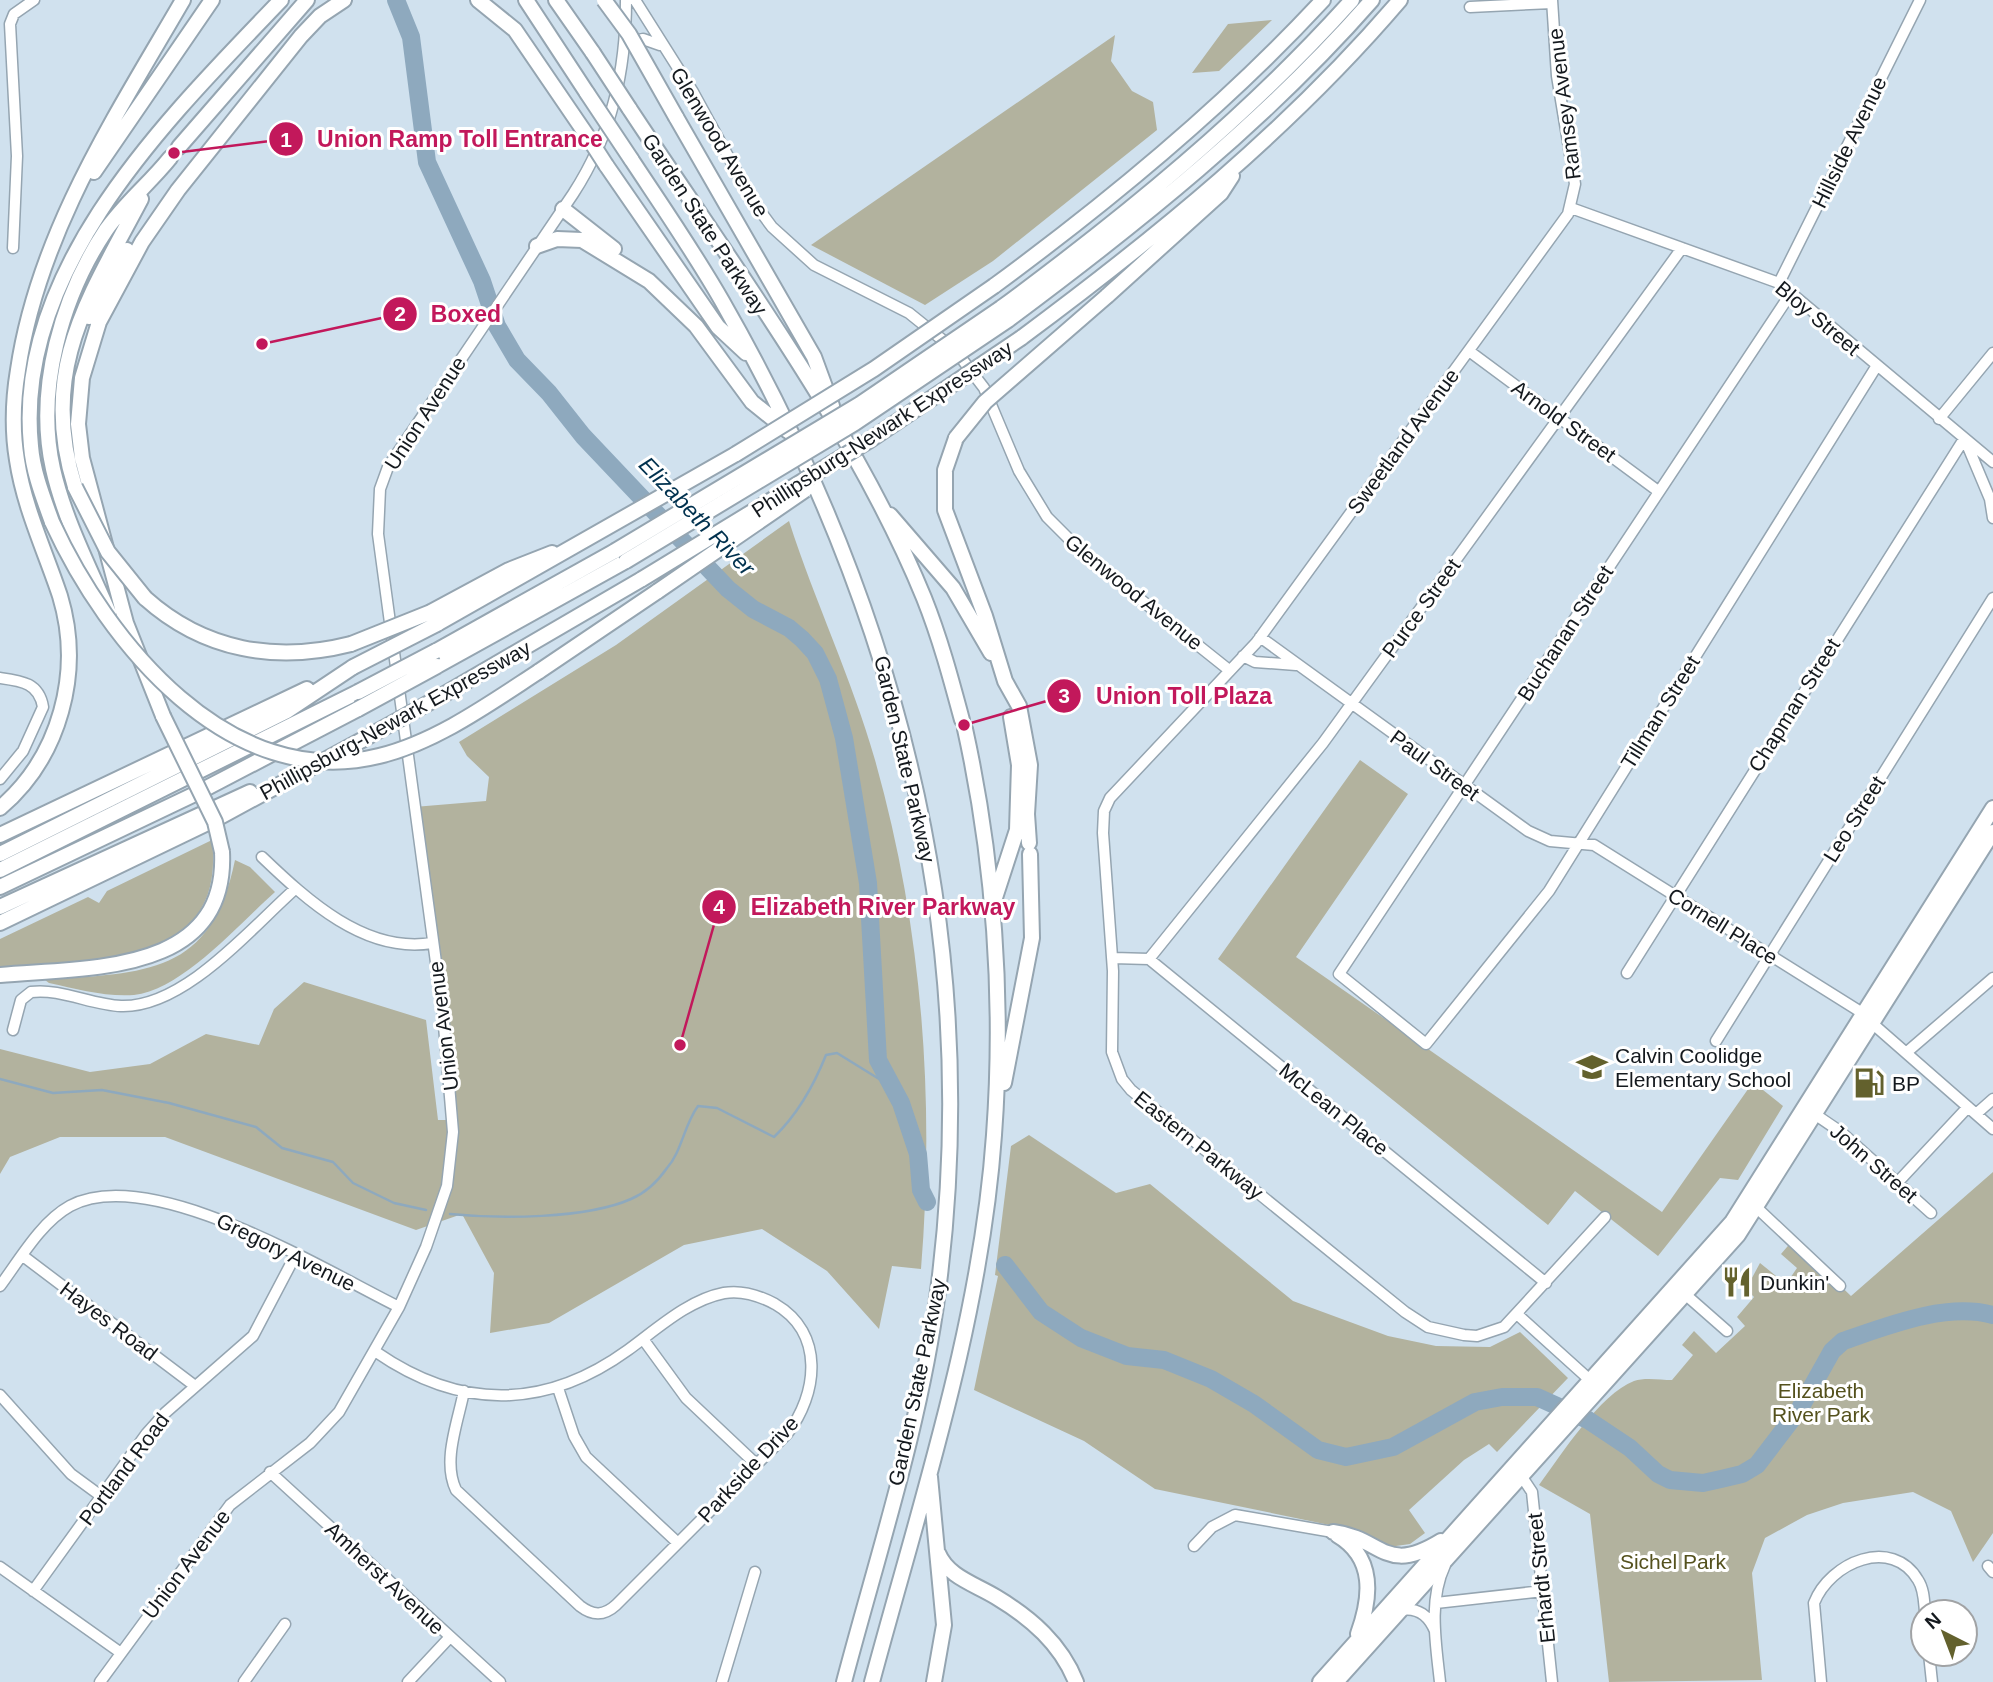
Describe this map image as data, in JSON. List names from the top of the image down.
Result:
{
  "streets": {
    "highway": ["Garden State Parkway", "Phillipsburg-Newark Expressway"],
    "street": [
      "Ramsey Avenue",
      "Glenwood Avenue",
      "Hillside Avenue",
      "Bloy Street",
      "Union Avenue",
      "Arnold Street",
      "Sweetland Avenue",
      "Purce Street",
      "Buchanan Street",
      "Chapman Street",
      "Tillman Street",
      "Paul Street",
      "Leo Street",
      "Cornell Place",
      "McLean Place",
      "Eastern Parkway",
      "John Street",
      "Gregory Avenue",
      "Hayes Road",
      "Portland Road",
      "Parkside Drive",
      "Amherst Avenue",
      "Erhardt Street"
    ]
  },
  "crossings": [
    ["Ramsey Avenue", "Bloy Street"],
    ["Ramsey Avenue", "Sweetland Avenue"],
    ["Glenwood Avenue", "Sweetland Avenue"],
    ["Glenwood Avenue", "Eastern Parkway"],
    ["Hillside Avenue", "Bloy Street"],
    ["Bloy Street", "Sweetland Avenue"],
    ["Bloy Street", "Purce Street"],
    ["Bloy Street", "Buchanan Street"],
    ["Bloy Street", "Chapman Street"],
    ["Bloy Street", "Tillman Street"],
    ["Union Avenue", "Gregory Avenue"],
    ["Union Avenue", "Parkside Drive"],
    ["Union Avenue", "Amherst Avenue"],
    ["Arnold Street", "Sweetland Avenue"],
    ["Arnold Street", "Purce Street"],
    ["Arnold Street", "Buchanan Street"],
    ["Sweetland Avenue", "Paul Street"],
    ["Sweetland Avenue", "Eastern Parkway"],
    ["Purce Street", "Paul Street"],
    ["Purce Street", "McLean Place"],
    ["Buchanan Street", "Tillman Street"],
    ["Buchanan Street", "Paul Street"],
    ["Chapman Street", "Cornell Place"],
    ["Tillman Street", "Paul Street"],
    ["Tillman Street", "Cornell Place"],
    ["Paul Street", "Cornell Place"],
    ["Leo Street", "Cornell Place"],
    ["McLean Place", "Eastern Parkway"],
    ["Gregory Avenue", "Hayes Road"],
    ["Gregory Avenue", "Portland Road"],
    ["Hayes Road", "Portland Road"]
  ],
  "water": ["Elizabeth River"],
  "parks": ["Elizabeth River Park", "Sichel Park"],
  "places": {
    "other": [
      "Union Ramp Toll Entrance",
      "Boxed",
      "Union Toll Plaza",
      "Elizabeth River Parkway"
    ],
    "school or university": ["Calvin Coolidge Elementary School"],
    "fuel station": ["BP"],
    "restaurant": ["Dunkin'"]
  },
  "north": "top left"
}
